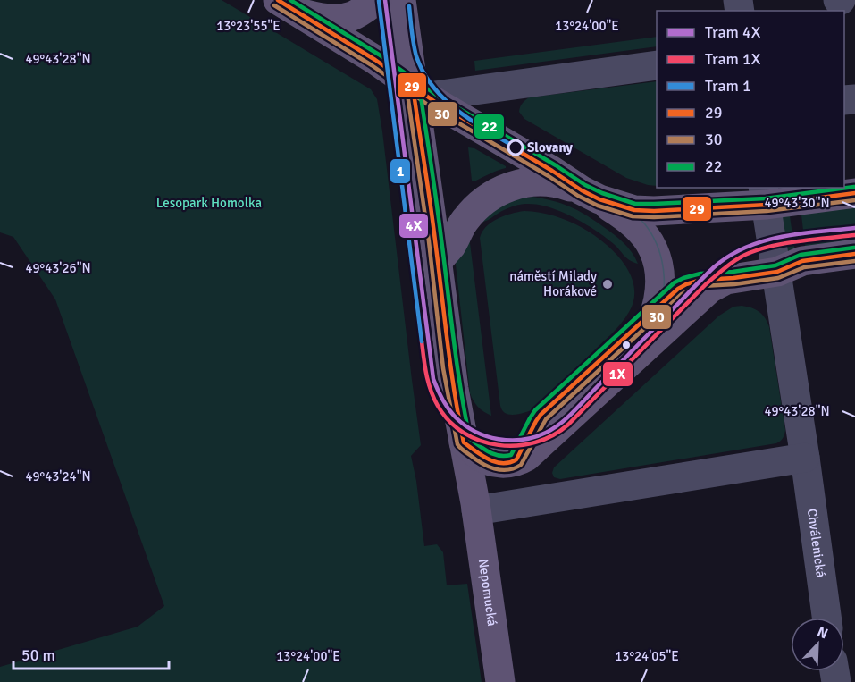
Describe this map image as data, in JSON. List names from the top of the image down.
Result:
{
  "streets": {
    "main road": ["Nepomucká"],
    "street": ["Chválenická"]
  },
  "parks": ["Lesopark Homolka"],
  "places": ["Slovany", "náměstí Milady Horákové"],
  "lines": [
    "tram line 4X",
    "transit line 29",
    "transit line 22",
    "tram line 1",
    "transit line 30",
    "tram line 1X"
  ],
  "legend": [
    "Tram 4X",
    "Tram 1X",
    "Tram 1",
    "29",
    "30",
    "22"
  ],
  "scale_bar": "50 m",
  "north": "top right",
  "coordinates": [
    "13°23'55\"E",
    "13°24'00\"E",
    "49°43'28\"N",
    "49°43'30\"N",
    "49°43'26\"N",
    "49°43'24\"N",
    "13°24'05\"E"
  ]
}
